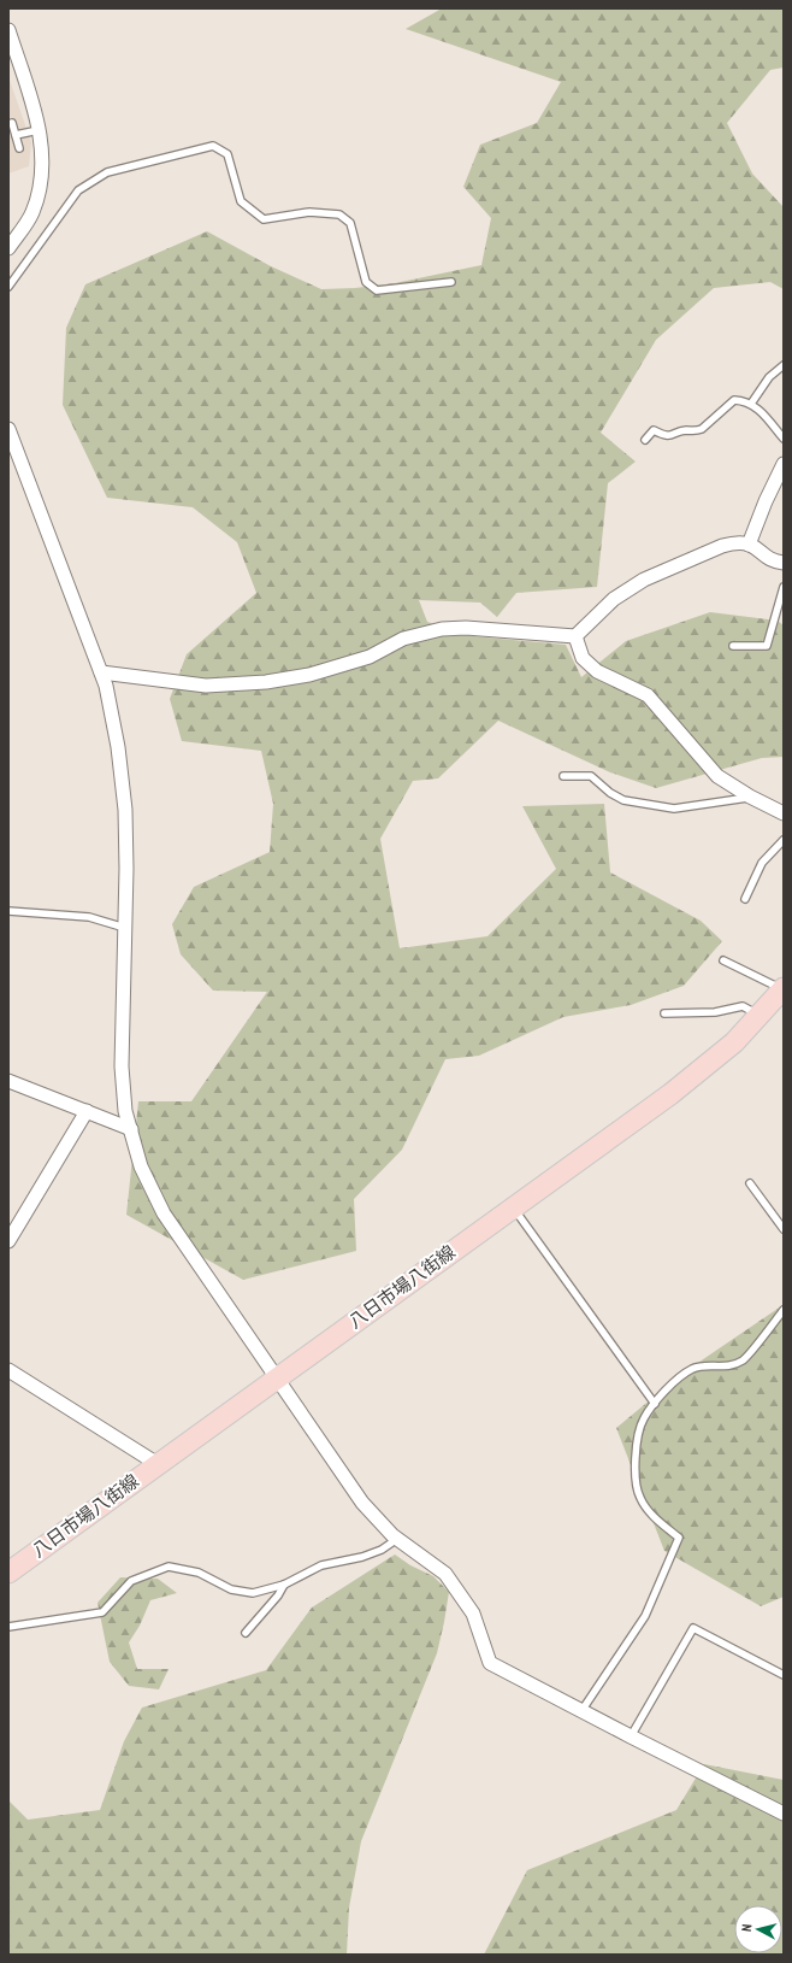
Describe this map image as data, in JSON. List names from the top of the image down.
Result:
{
  "streets": {
    "main road": ["八日市場八街線"]
  },
  "north": "left"
}
